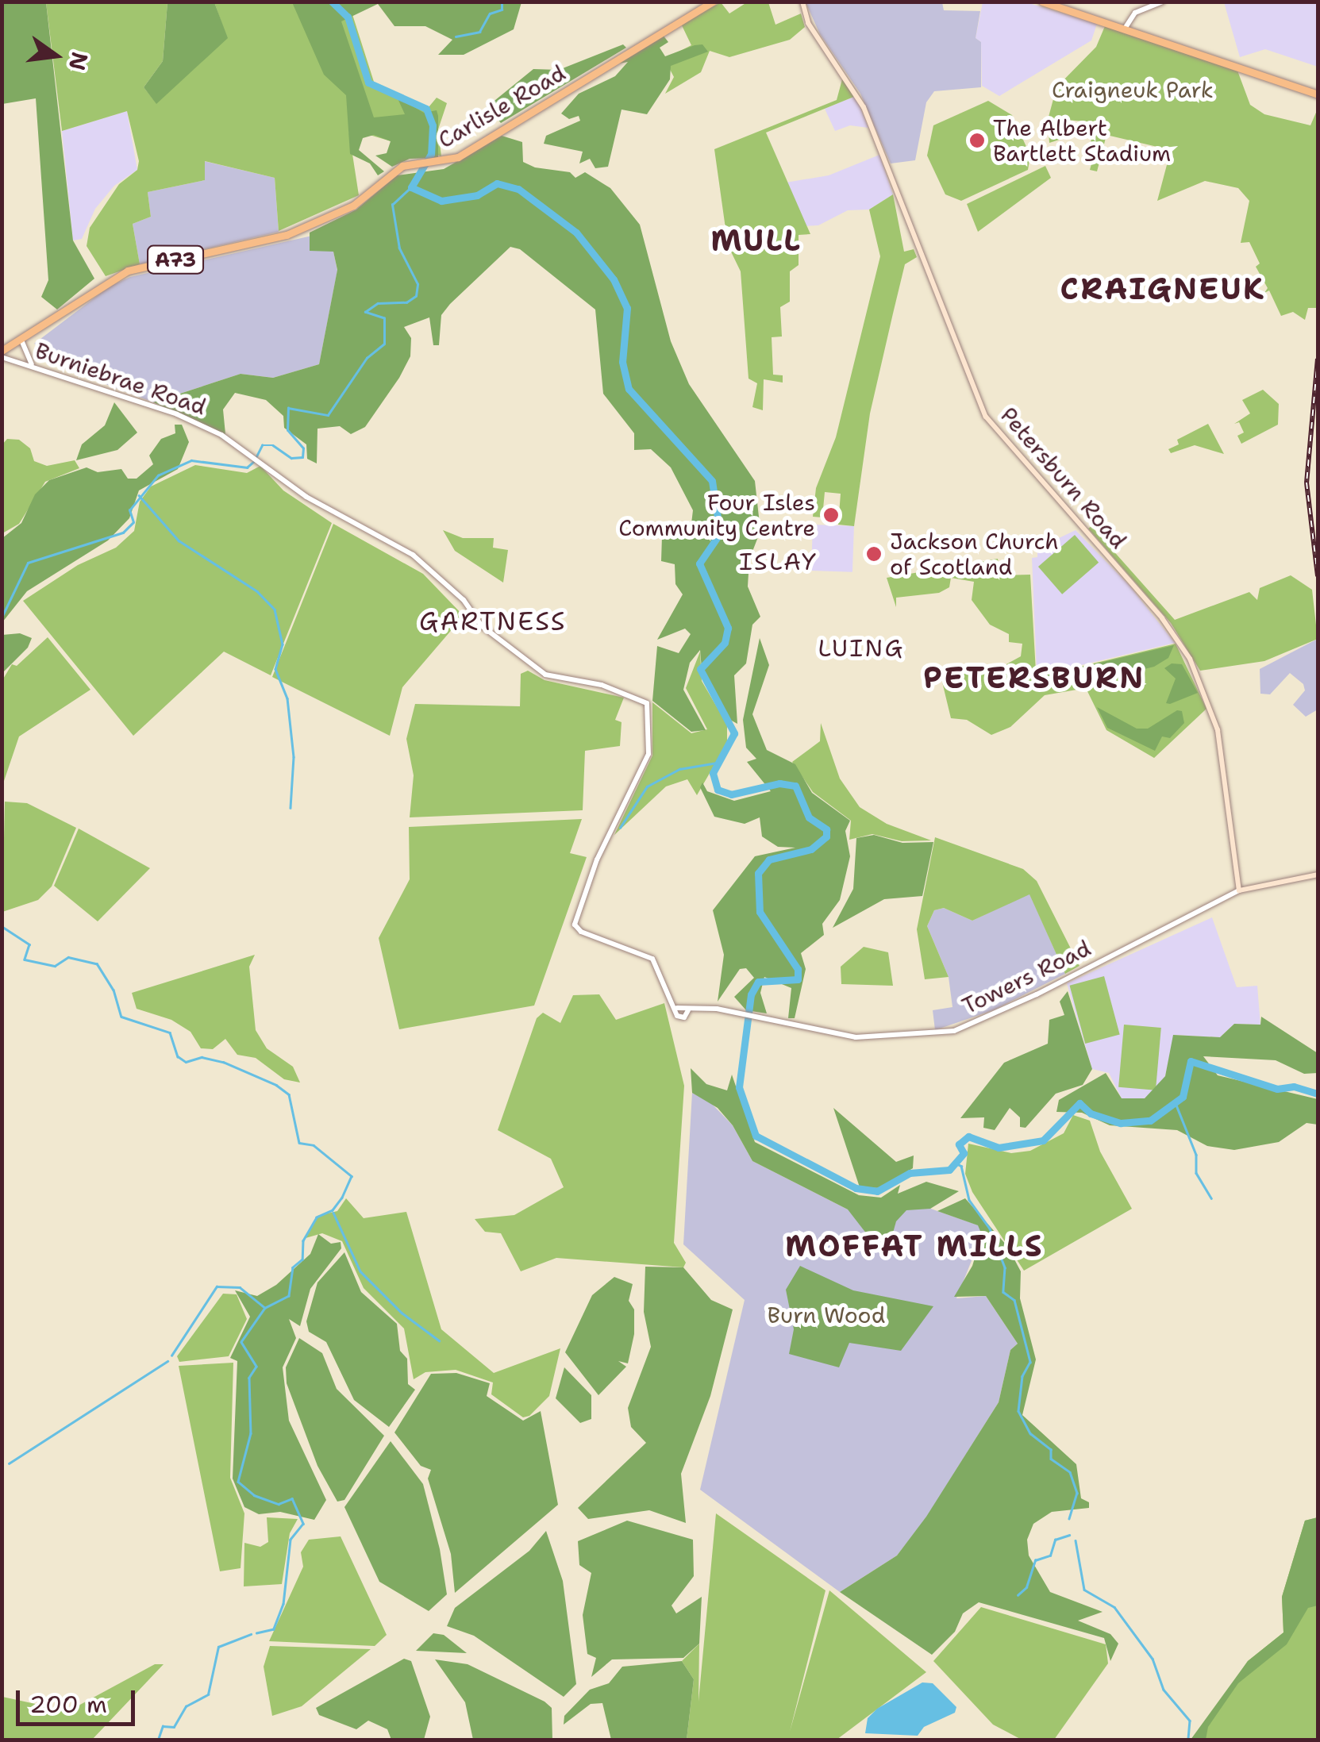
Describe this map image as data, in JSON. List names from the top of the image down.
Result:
{
  "streets": {
    "main road": [
      "Carlisle Road",
      "A73",
      "Petersburn Road",
      "Towers Road"
    ],
    "street": ["Burniebrae Road"]
  },
  "crossings": [
    ["Carlisle Road", "Burniebrae Road"],
    ["Petersburn Road", "Towers Road"]
  ],
  "districts": [
    "MULL",
    "CRAIGNEUK",
    "ISLAY",
    "GARTNESS",
    "LUING",
    "PETERSBURN",
    "MOFFAT MILLS"
  ],
  "parks": ["Craigneuk Park", "Burn Wood"],
  "places": ["The Albert Bartlett Stadium", "Four Isles Community Centre", "Jackson Church of Scotland"],
  "scale_bar": "200 m",
  "north": "right"
}
